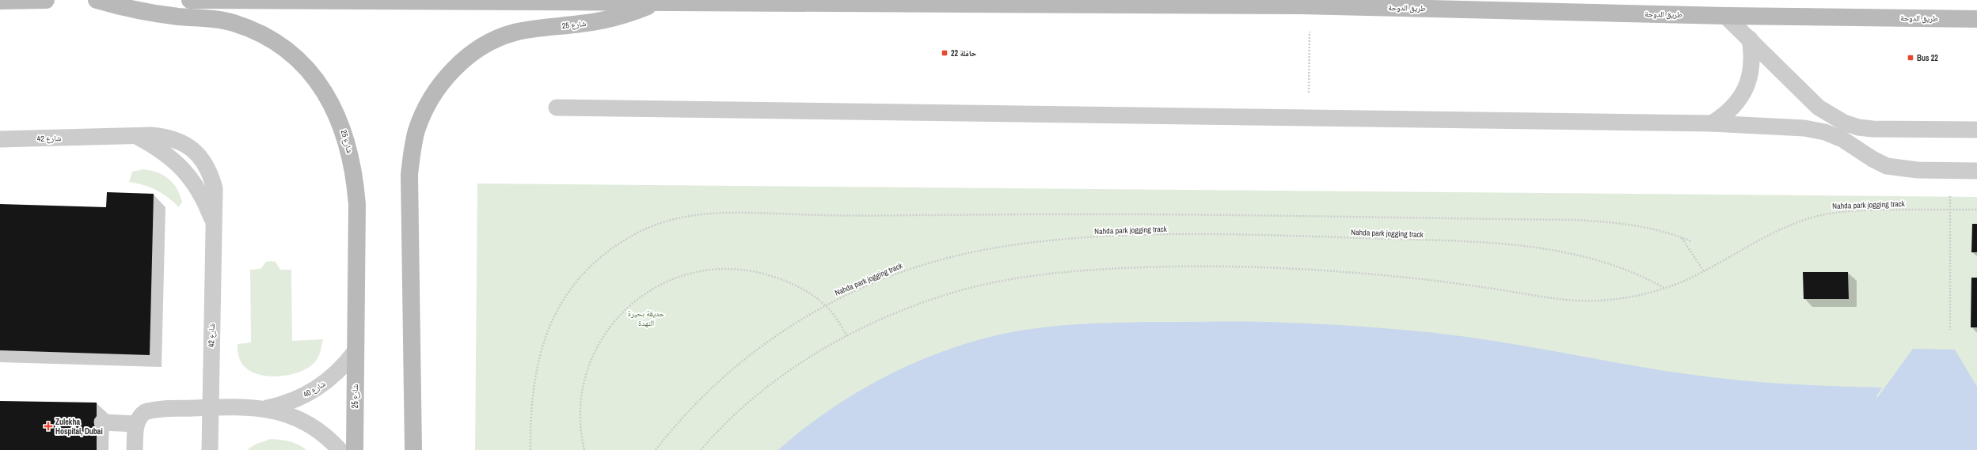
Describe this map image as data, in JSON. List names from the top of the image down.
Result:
{
  "streets": {
    "main road": ["طريق الدوحة", "شارع 25"],
    "lane": ["شارع 42", "شارع 40"],
    "path": ["Nahda park jogging track"]
  },
  "crossings": [
    ["طريق الدوحة", "شارع 25"],
    ["شارع 25", "شارع 40"],
    ["شارع 42", "شارع 40"]
  ],
  "parks": ["حديقة بحيرة النهدة"],
  "places": {
    "transit": ["حافلة 22", "Bus 22"],
    "health": ["Zulekha Hospital, Dubai"]
  }
}
